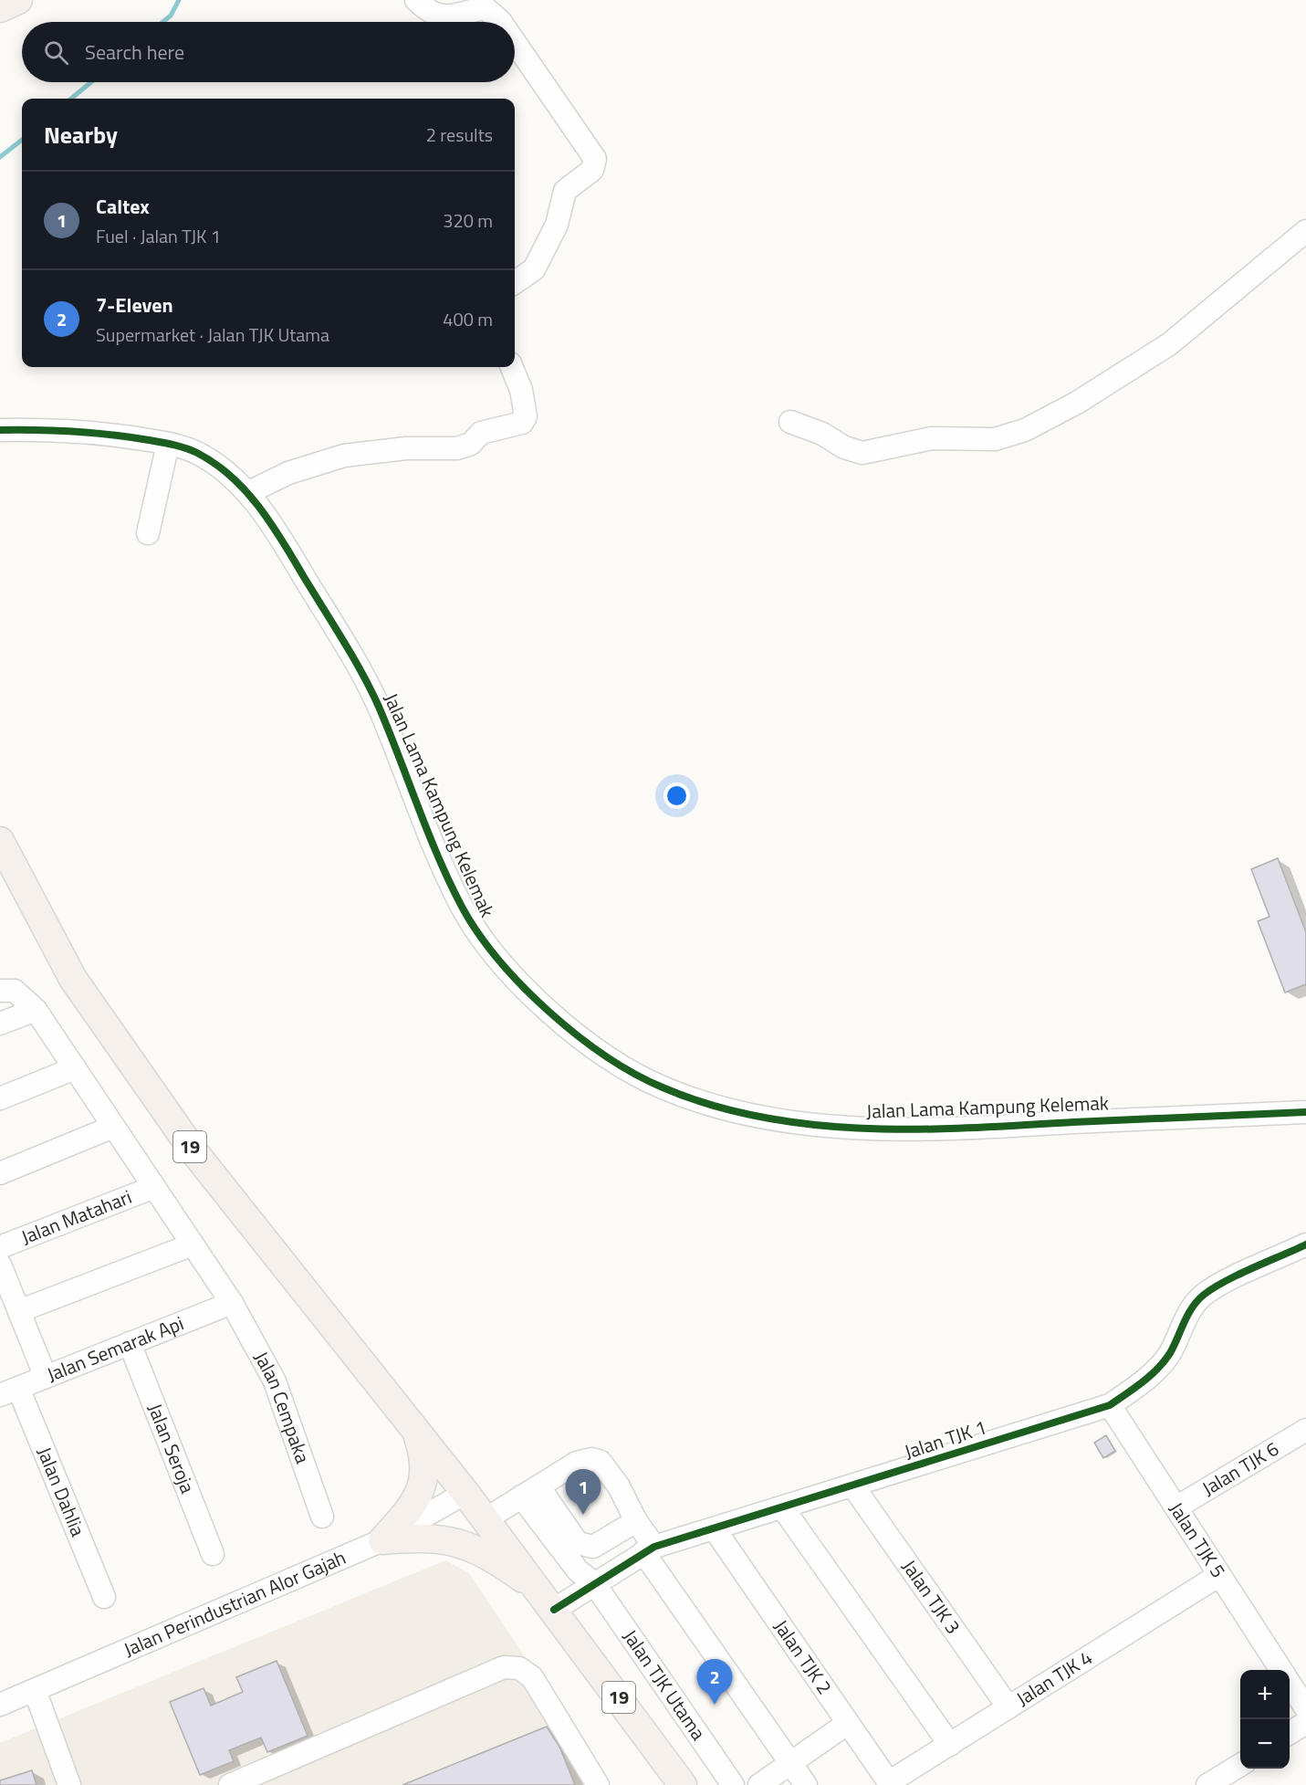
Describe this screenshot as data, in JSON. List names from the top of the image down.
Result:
{
  "streets": {
    "main road": ["19"],
    "street": [
      "Jalan Lama Kampung Kelemak",
      "Jalan Matahari",
      "Jalan Semarak Api",
      "Jalan Cempaka",
      "Jalan TJK 1",
      "Jalan Seroja",
      "Jalan TJK 6",
      "Jalan Dahlia",
      "Jalan TJK 5",
      "Jalan TJK 3",
      "Jalan Perindustrian Alor Gajah",
      "Jalan TJK 2",
      "Jalan TJK 4",
      "Jalan TJK Utama"
    ]
  },
  "crossings": [
    ["19", "Jalan TJK 1"],
    ["19", "Jalan Perindustrian Alor Gajah"],
    ["Jalan Matahari", "Jalan Cempaka"],
    ["Jalan Semarak Api", "Jalan Cempaka"],
    ["Jalan Semarak Api", "Jalan Seroja"],
    ["Jalan Semarak Api", "Jalan Dahlia"],
    ["Jalan TJK 1", "Jalan TJK 5"],
    ["Jalan TJK 1", "Jalan TJK 3"],
    ["Jalan TJK 1", "Jalan TJK 2"],
    ["Jalan TJK 1", "Jalan TJK Utama"],
    ["Jalan TJK 6", "Jalan TJK 5"],
    ["Jalan TJK 5", "Jalan TJK 4"],
    ["Jalan TJK 3", "Jalan TJK 4"],
    ["Jalan TJK 2", "Jalan TJK 4"]
  ],
  "page": {
    "search": "Search here",
    "heading": ["Nearby", "2 results"],
    "list": [
      {
        "mark": "1",
        "name": "Caltex",
        "note": "Fuel · Jalan TJK 1",
        "value": "320 m"
      },
      {
        "mark": "2",
        "name": "7-Eleven",
        "note": "Supermarket · Jalan TJK Utama",
        "value": "400 m"
      }
    ],
    "pins": ["1", "2"],
    "map_buttons": ["+", "−"]
  }
}
